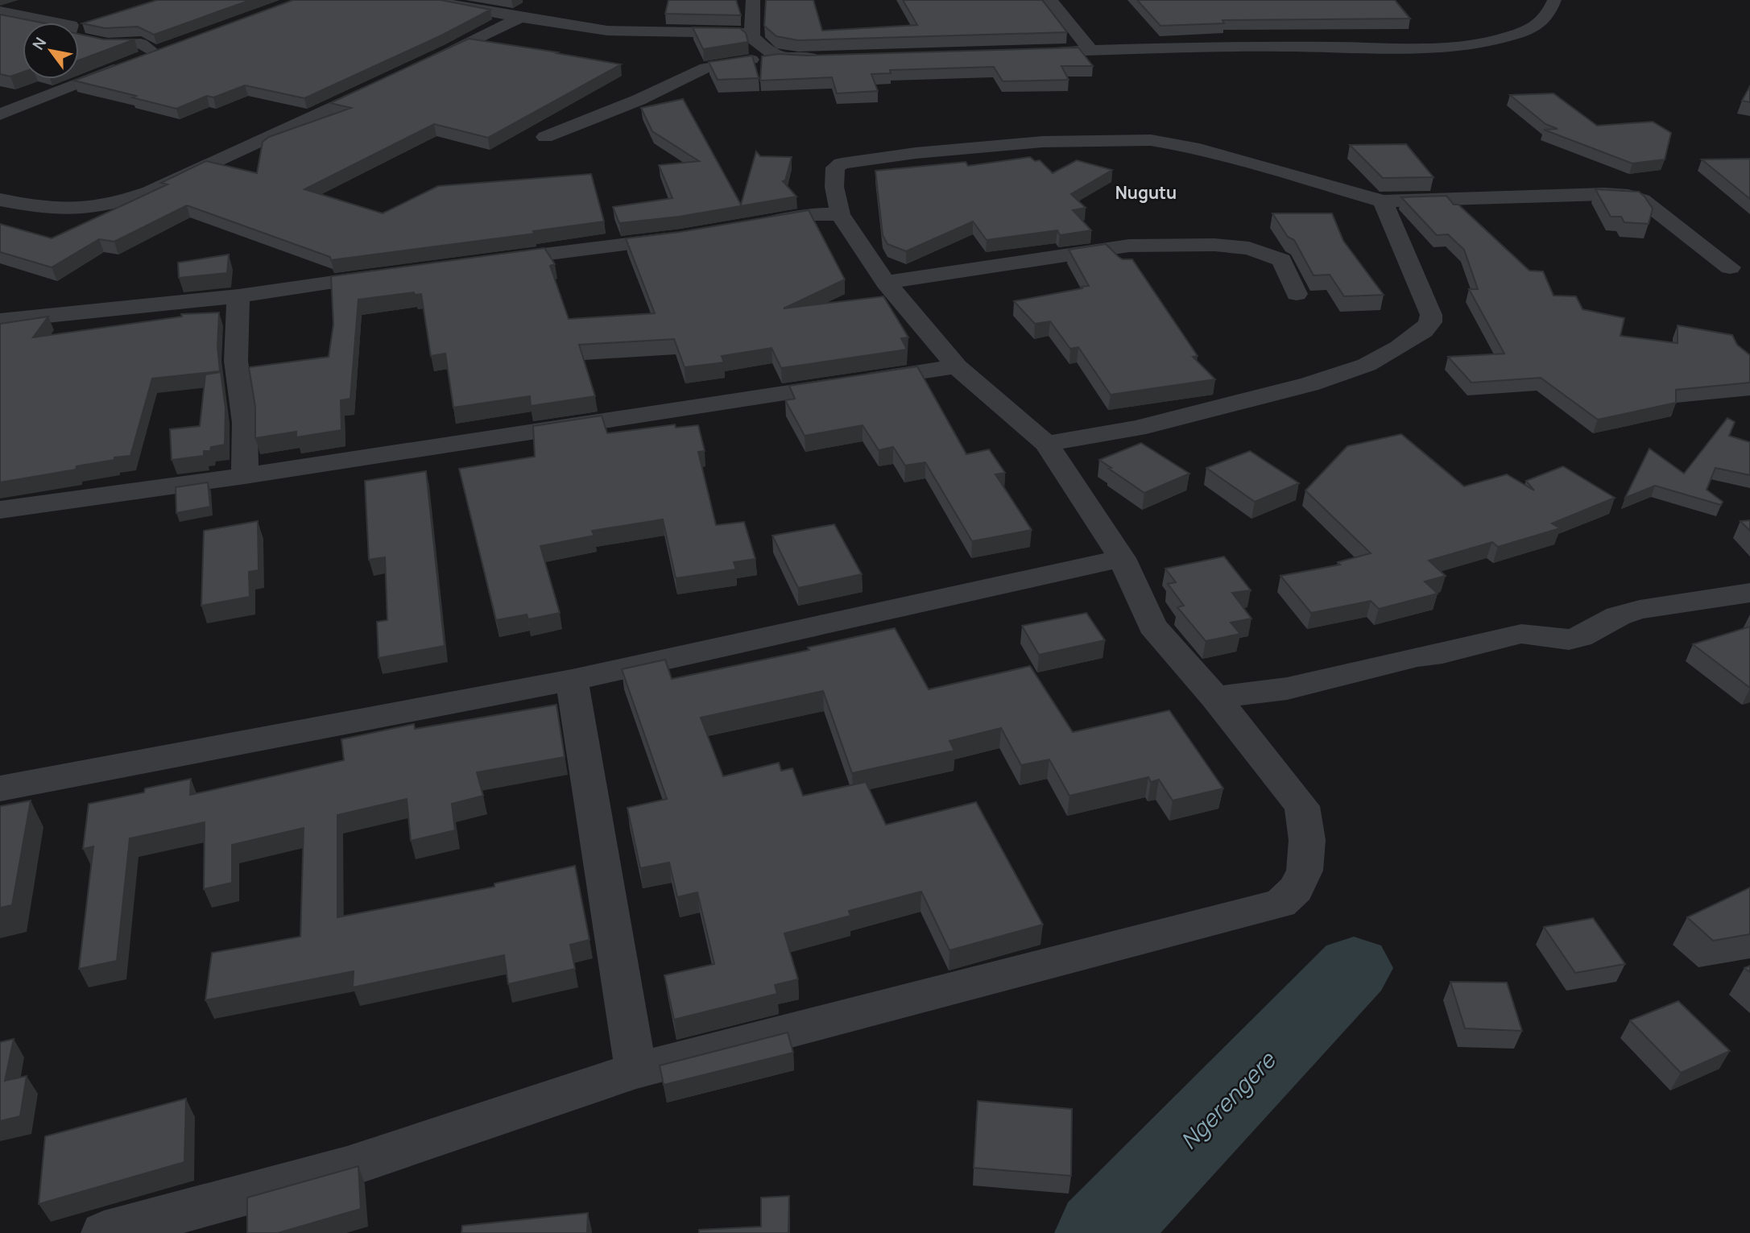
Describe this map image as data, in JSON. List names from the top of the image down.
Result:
{
  "districts": ["Nugutu"],
  "water": ["Ngerengere"],
  "north": "top left"
}
